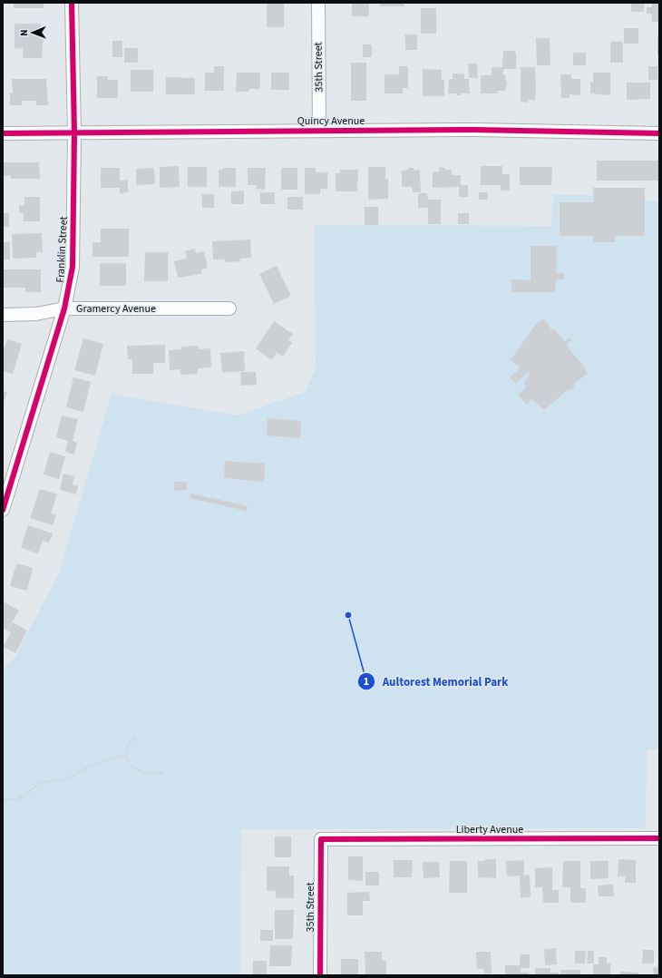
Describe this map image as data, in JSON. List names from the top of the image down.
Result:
{
  "streets": {
    "street": [
      "35th Street",
      "Quincy Avenue",
      "Franklin Street",
      "Gramercy Avenue",
      "Liberty Avenue"
    ]
  },
  "crossings": [
    ["35th Street", "Quincy Avenue"],
    ["35th Street", "Liberty Avenue"],
    ["Quincy Avenue", "Franklin Street"],
    ["Franklin Street", "Gramercy Avenue"]
  ],
  "places": ["Aultorest Memorial Park"],
  "north": "left"
}
